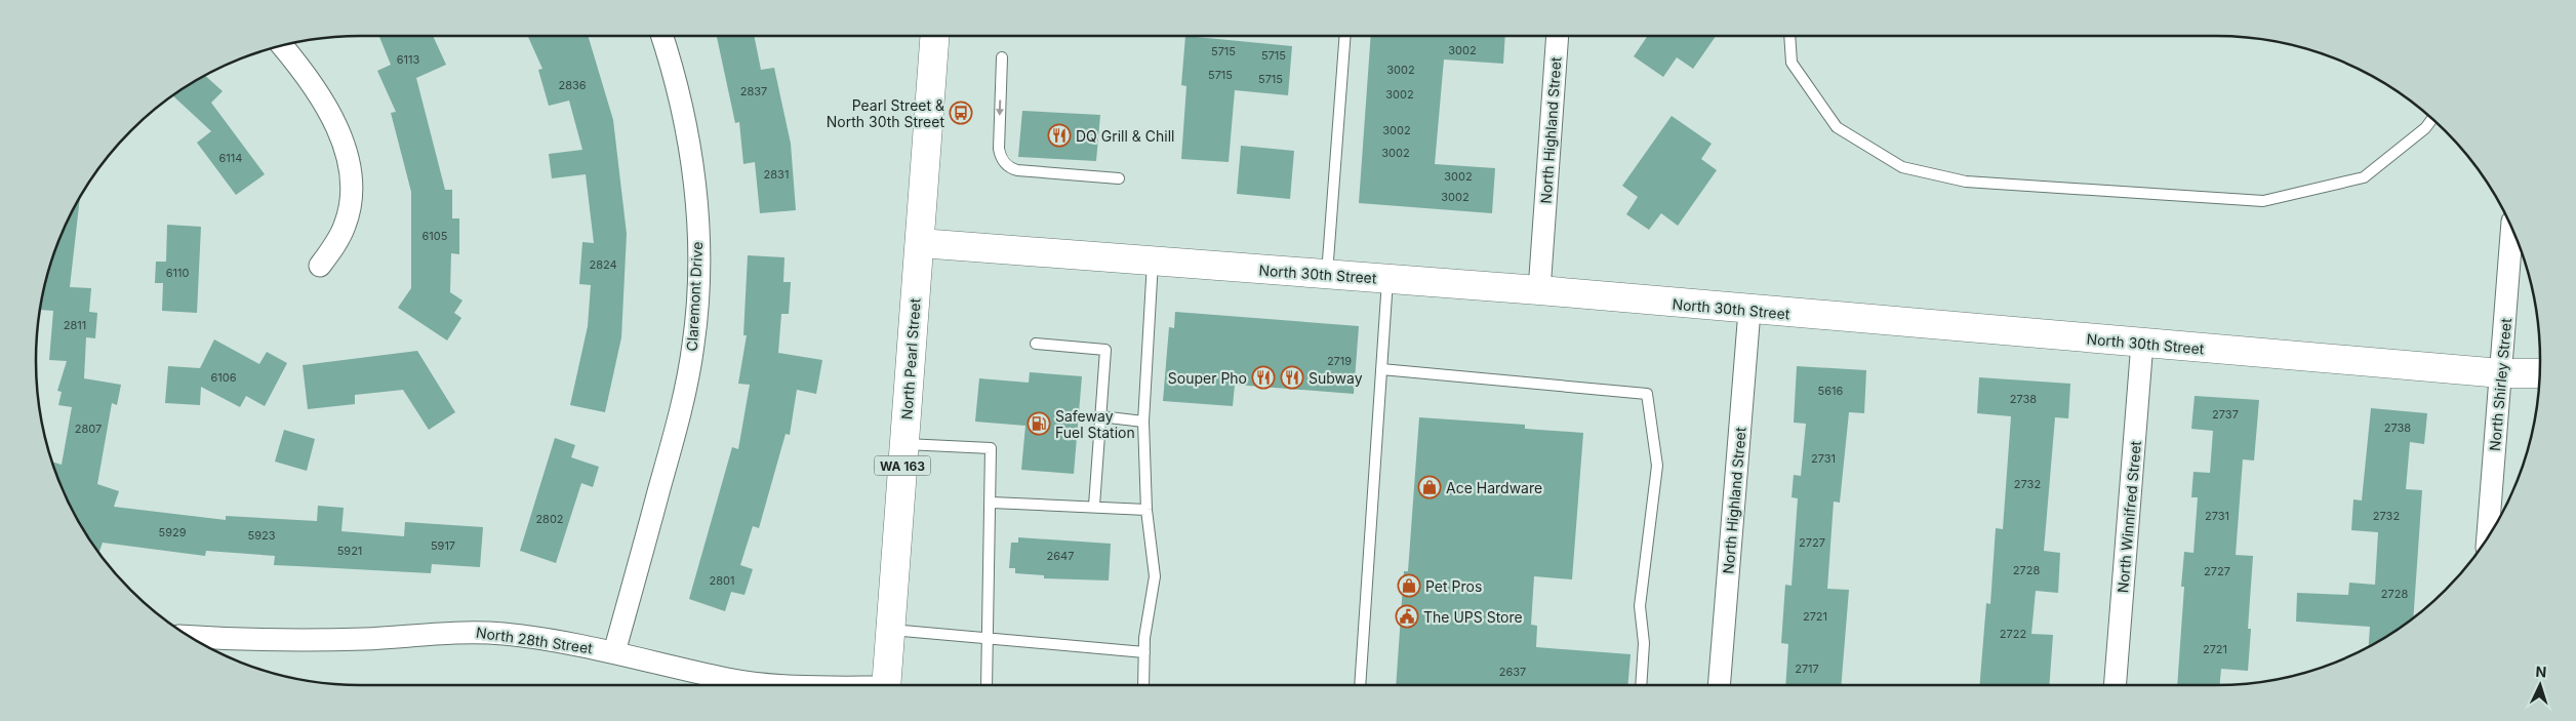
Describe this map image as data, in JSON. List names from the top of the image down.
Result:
{
  "streets": {
    "main road": ["North 30th Street", "North Pearl Street", "WA 163"],
    "street": [
      "North Highland Street",
      "Claremont Drive",
      "North Shirley Street",
      "North Winnifred Street",
      "North 28th Street"
    ]
  },
  "crossings": [
    ["North Highland Street", "North 30th Street"],
    ["North 30th Street", "North Pearl Street"],
    ["North 30th Street", "North Shirley Street"],
    ["North 30th Street", "North Winnifred Street"],
    ["Claremont Drive", "North 28th Street"]
  ],
  "places": {
    "bus stop": ["Pearl Street & North 30th Street"],
    "restaurant": ["DQ Grill & Chill", "Souper Pho", "Subway"],
    "fuel station": ["Safeway Fuel Station"],
    "shop": ["Ace Hardware", "Pet Pros"],
    "public building": ["The UPS Store"]
  },
  "house_numbers": [
    "3002",
    "5715",
    "5715",
    "6113",
    "3002",
    "5715",
    "5715",
    "2836",
    "2837",
    "3002",
    "3002",
    "3002",
    "6114",
    "2831",
    "3002",
    "3002",
    "6105",
    "2824",
    "6110",
    "2811",
    "2719",
    "6106",
    "5616",
    "2738",
    "2737",
    "2738",
    "2807",
    "2731",
    "2732",
    "2731",
    "2732",
    "2802",
    "5929",
    "5923",
    "2727",
    "5917",
    "5921",
    "2647",
    "2728",
    "2727",
    "2801",
    "2728",
    "2721",
    "2722",
    "2721",
    "2717",
    "2637"
  ],
  "north": "top"
}
